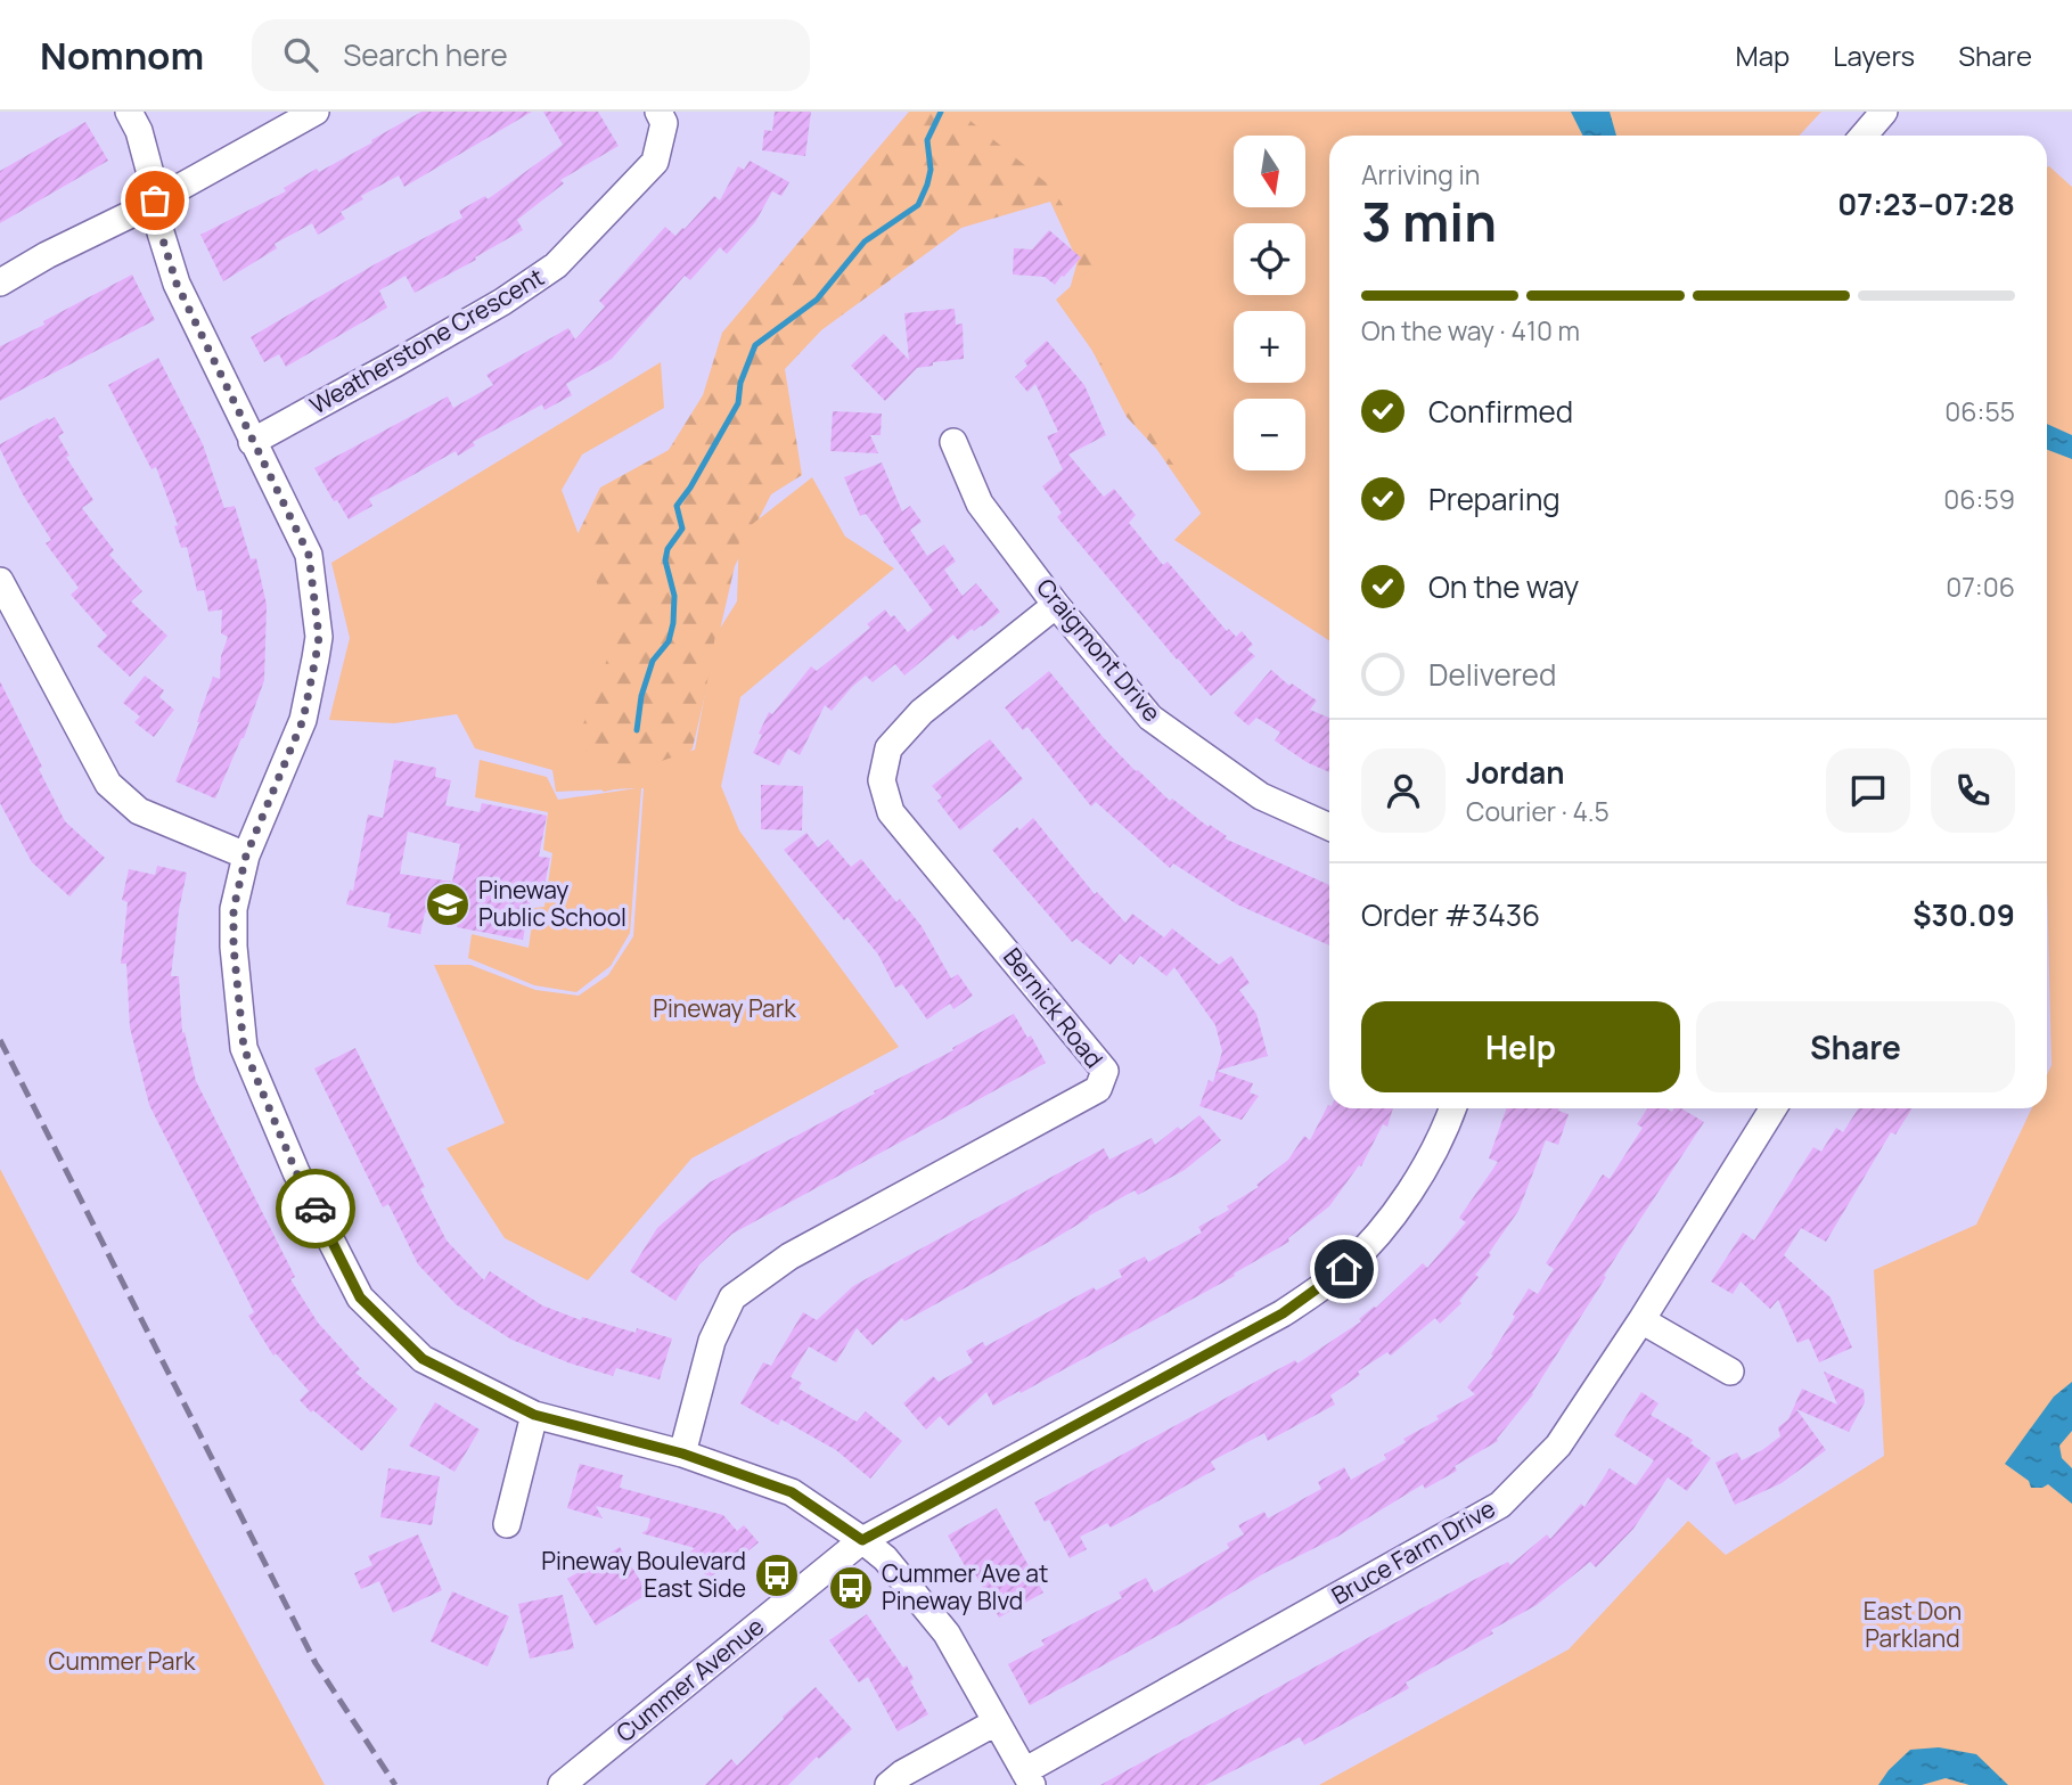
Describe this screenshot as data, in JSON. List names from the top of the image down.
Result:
{
  "streets": {
    "street": [
      "Weatherstone Crescent",
      "Craigmont Drive",
      "Bernick Road",
      "Bruce Farm Drive",
      "Cummer Avenue"
    ]
  },
  "crossings": [
    ["Craigmont Drive", "Bernick Road"]
  ],
  "parks": ["Pineway Park", "East Don Parkland", "Cummer Park"],
  "places": {
    "school or university": ["Pineway Public School"],
    "bus stop": ["Pineway Boulevard East Side", "Cummer Ave at Pineway Blvd"]
  },
  "north": "bottom",
  "page": {
    "header": "Nomnom",
    "search": "Search here",
    "nav": ["Map", "Layers", "Share"],
    "map_buttons": ["+", "−"],
    "heading": ["3 min", "Arriving in", "07:23–07:28"],
    "panel": [
      "Jordan",
      "Courier · 4.5",
      "Order #3436",
      "$30.09"
    ],
    "bar": "On the way · 410 m",
    "list": [
      ["Confirmed", "06:55"],
      ["Preparing", "06:59"],
      ["On the way", "07:06"],
      "Delivered"
    ],
    "buttons": ["Help", "Share"]
  }
}
